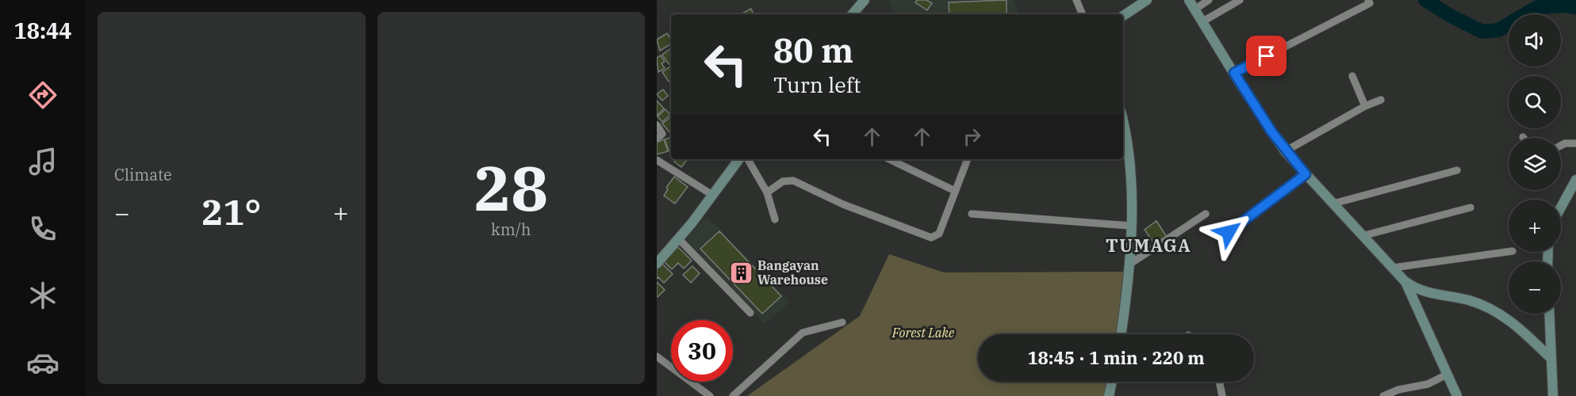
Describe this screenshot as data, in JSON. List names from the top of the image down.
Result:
{
  "districts": ["TUMAGA"],
  "parks": ["Forest Lake"],
  "places": {
    "building": ["Bangayan Warehouse"]
  },
  "page": {
    "tabs": "18:44",
    "tile": [
      "Climate",
      ["28", "km/h"]
    ],
    "map_buttons": ["+", "−"],
    "turn": ["80 m", "Turn left"],
    "heat": ["−", "21°", "+"],
    "limit": "30",
    "trip": "18:45 · 1 min · 220 m"
  }
}
